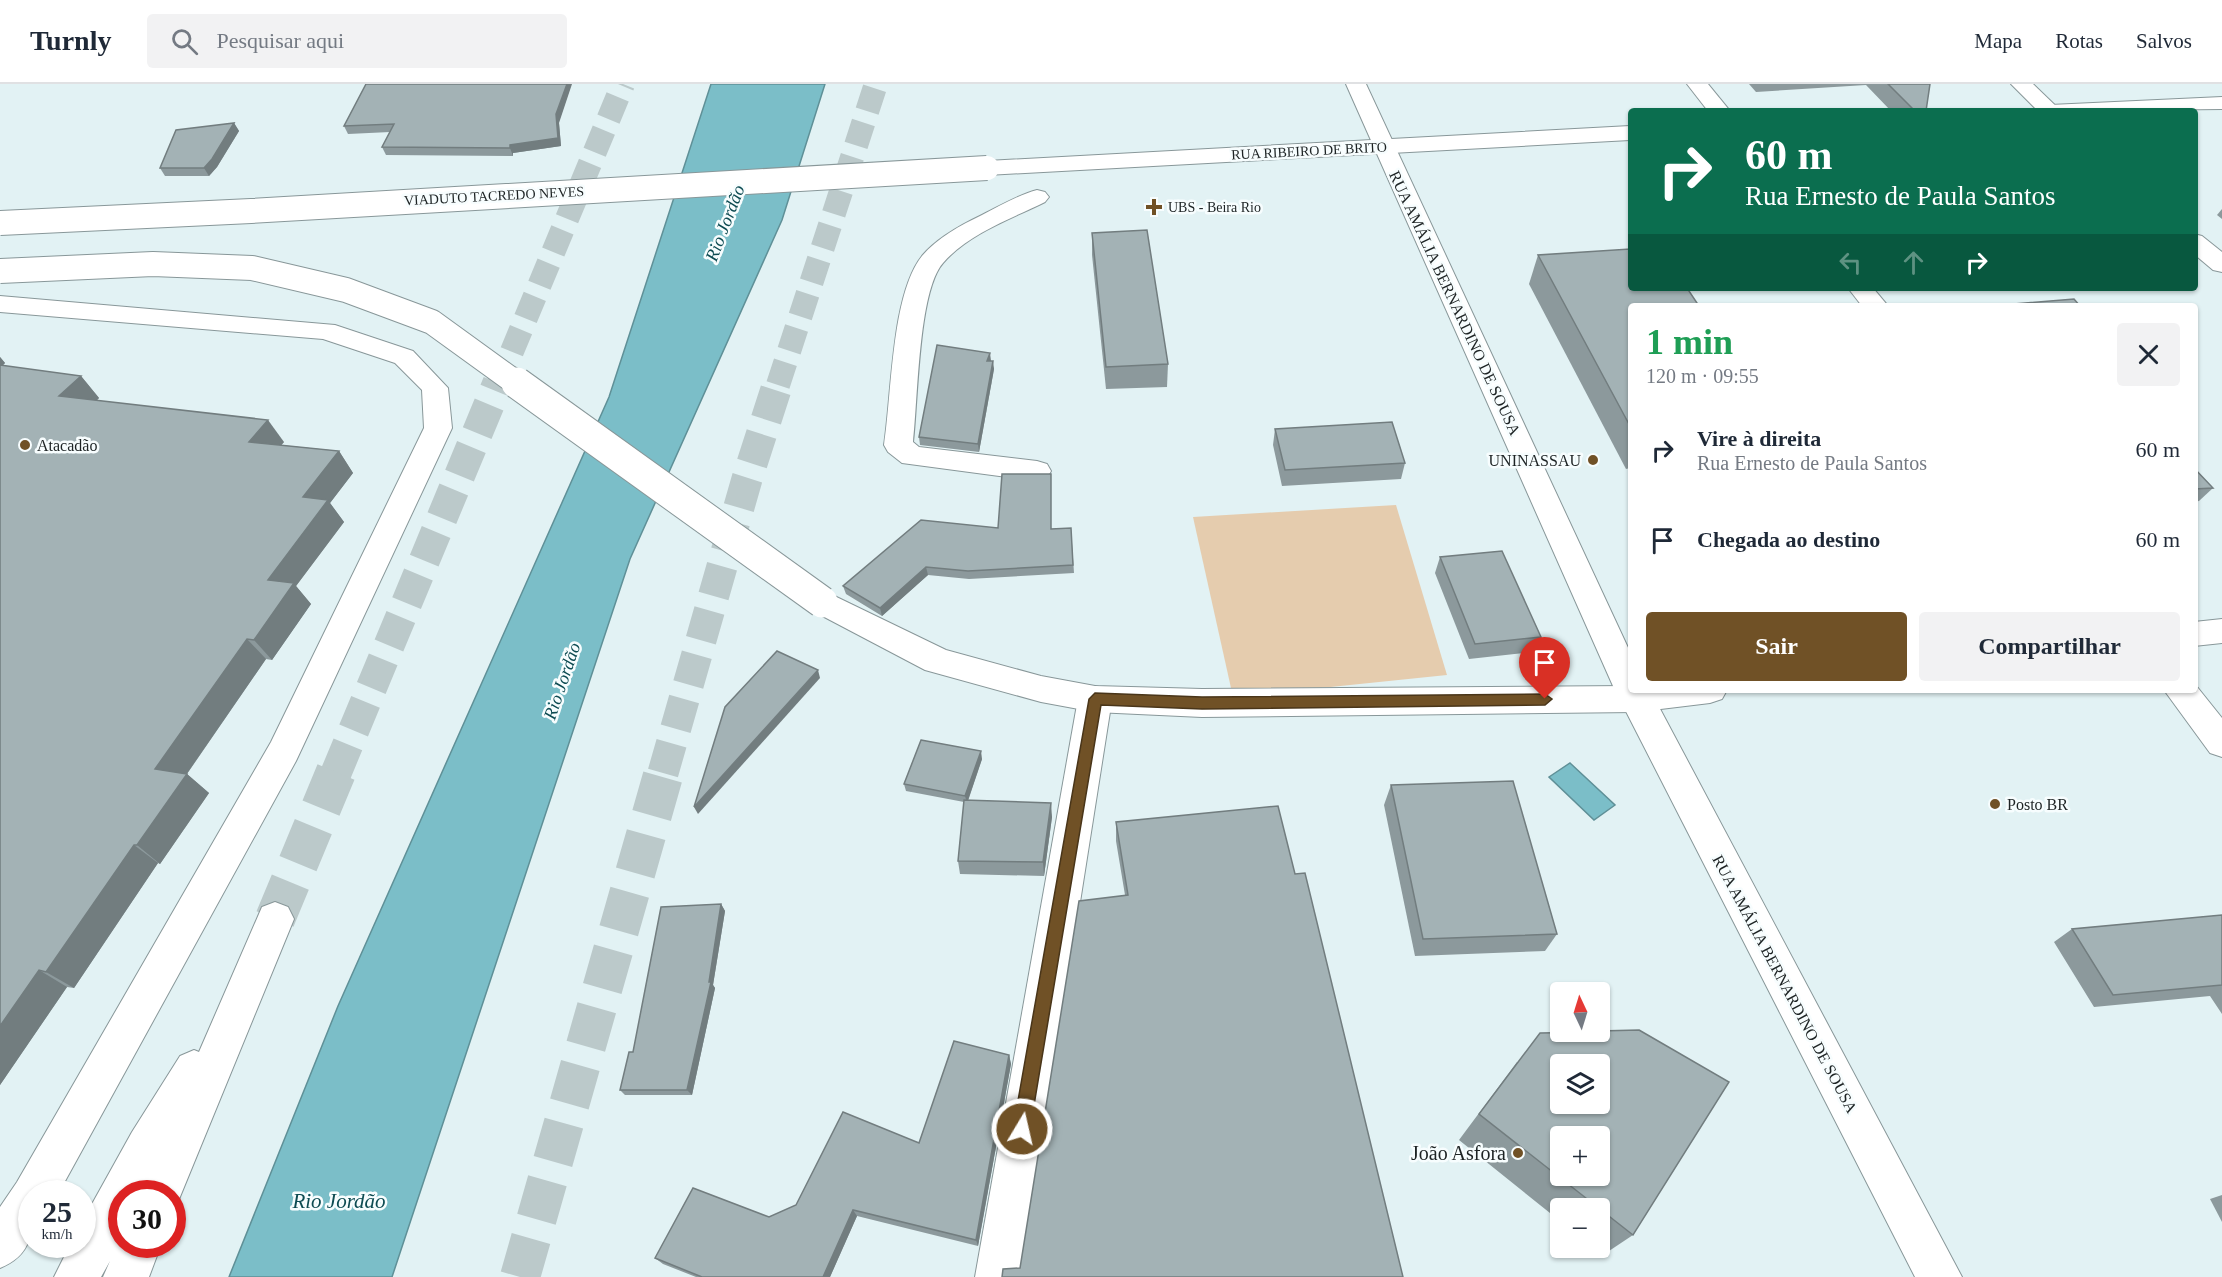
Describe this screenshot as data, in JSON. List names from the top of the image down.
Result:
{
  "streets": {
    "street": ["RUA RIBEIRO DE BRITO", "VIADUTO TACREDO NEVES", "RUA AMÁLIA BERNARDINO DE SOUSA"]
  },
  "crossings": [
    ["RUA RIBEIRO DE BRITO", "VIADUTO TACREDO NEVES"],
    ["RUA RIBEIRO DE BRITO", "RUA AMÁLIA BERNARDINO DE SOUSA"]
  ],
  "water": ["Rio Jordão"],
  "places": {
    "health": ["UBS - Beira Rio"],
    "other": [
      "Atacadão",
      "UNINASSAU",
      "Posto BR",
      "João Asfora"
    ]
  },
  "north": "top",
  "page": {
    "header": "Turnly",
    "search": "Pesquisar aqui",
    "nav": ["Mapa", "Rotas", "Salvos"],
    "turn": ["60 m", "Rua Ernesto de Paula Santos"],
    "heading": ["1 min", "120 m · 09:55"],
    "list": [
      {
        "name": "Vire à direita",
        "note": "Rua Ernesto de Paula Santos",
        "value": "60 m"
      },
      {
        "name": "Chegada ao destino",
        "value": "60 m"
      }
    ],
    "buttons": ["Sair", "Compartilhar"],
    "map_buttons": ["+", "−"],
    "speed": "25 km/h",
    "limit": "30"
  }
}
